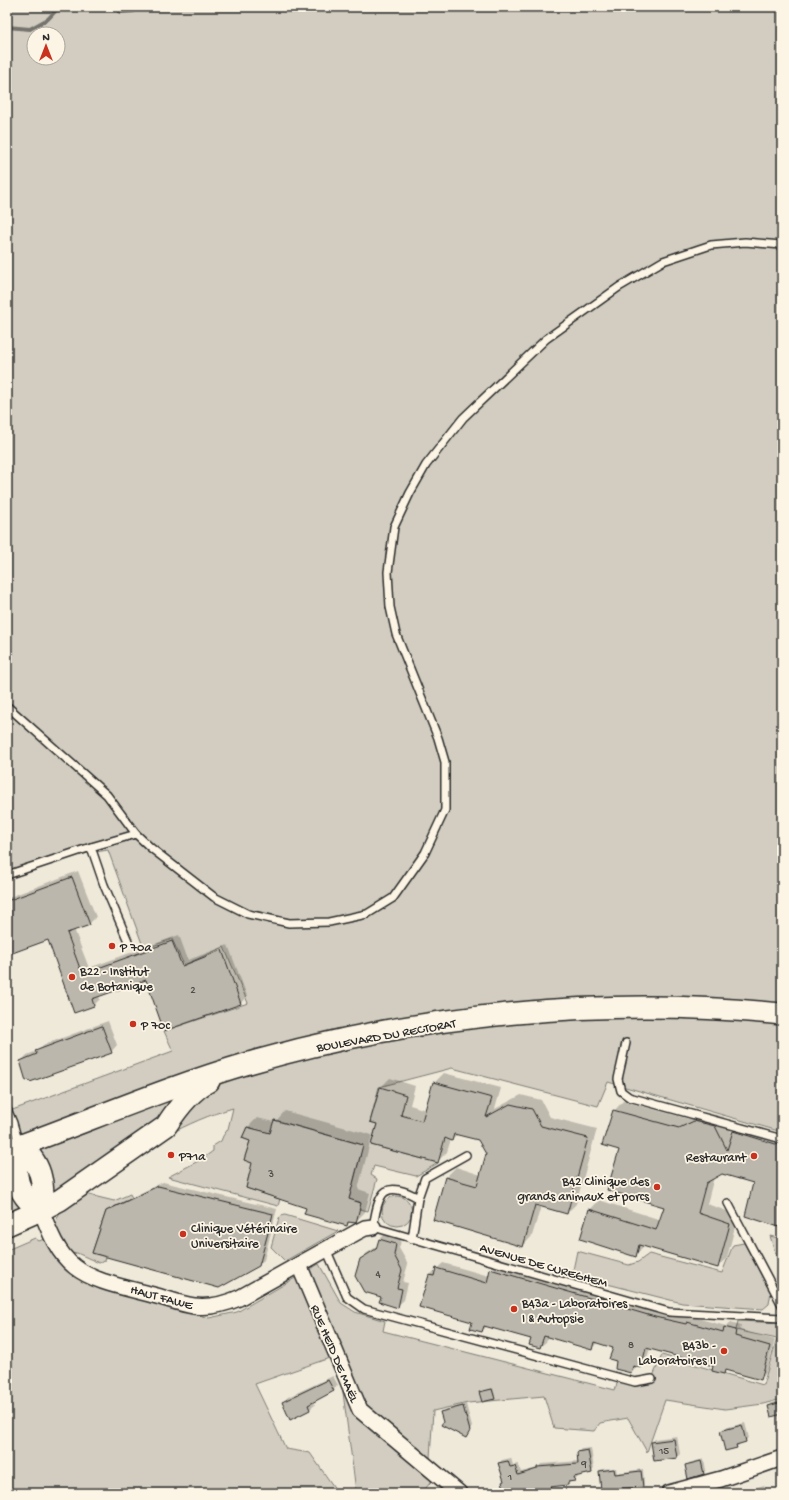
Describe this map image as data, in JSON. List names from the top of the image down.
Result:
{
  "streets": {
    "main road": ["BOULEVARD DU RECTORAT"],
    "street": ["HAUT FAWE", "RUE HEID DE MAËL"],
    "lane": ["AVENUE DE CUREGHEM"]
  },
  "crossings": [
    ["AVENUE DE CUREGHEM", "HAUT FAWE"],
    ["HAUT FAWE", "RUE HEID DE MAËL"]
  ],
  "places": [
    "P 70a",
    "B22 - Institut de Botanique",
    "P 70c",
    "P71a",
    "Restaurant",
    "B42 Clinique des grands animaux et porcs",
    "Clinique Vétérinaire Universitaire",
    "B43a - Laboratoires I & Autopsie",
    "B43b - Laboratoires II"
  ],
  "house_numbers": [
    "2",
    "3",
    "4",
    "8",
    "15",
    "9",
    "1"
  ],
  "north": "top"
}
